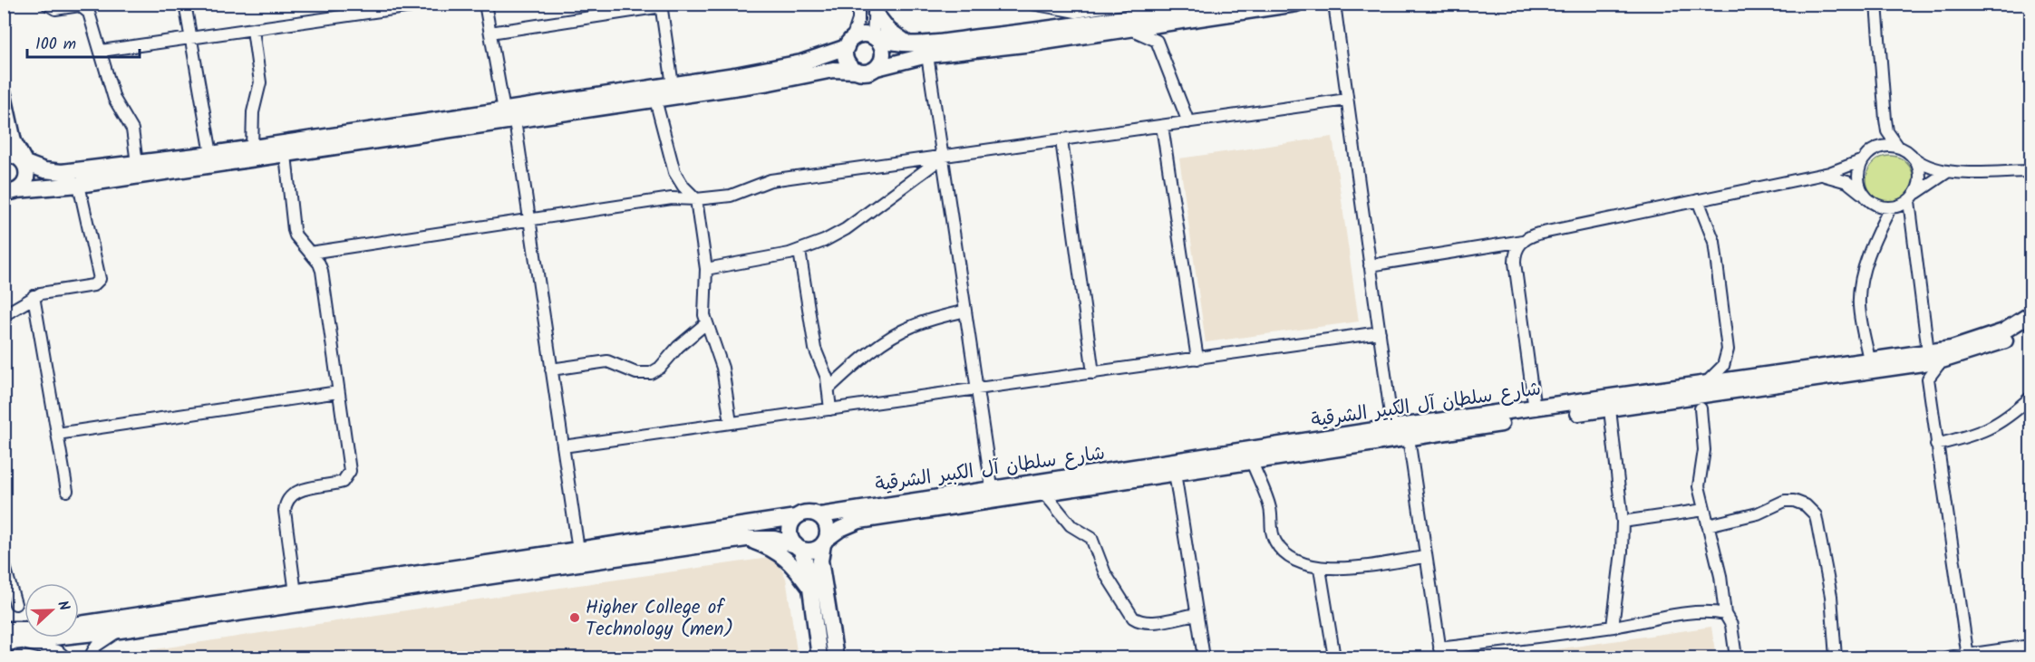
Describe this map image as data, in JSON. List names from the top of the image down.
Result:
{
  "streets": {
    "main road": ["شارع سلطان آل الكبير الشرقية"]
  },
  "places": ["Higher College of Technology (men)"],
  "scale_bar": "100 m",
  "north": "right"
}
